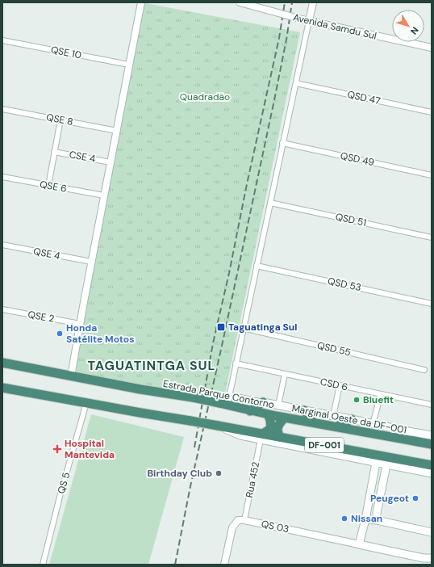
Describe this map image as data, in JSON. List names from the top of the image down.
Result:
{
  "streets": {
    "highway": ["Estrada Parque Contorno", "DF-001"],
    "main road": ["Marginal Oeste da DF-001", "QS 03"],
    "street": [
      "Avenida Samdu Sul",
      "QSE 10",
      "QSD 47",
      "QSE 8",
      "CSE 4",
      "QSD 49",
      "QSE 6",
      "QSD 51",
      "QSE 4",
      "QSD 53",
      "QSE 2",
      "QSD 55",
      "CSD 6",
      "Rua 452",
      "QS 5"
    ]
  },
  "crossings": [
    ["DF-001", "Rua 452"],
    ["DF-001", "QS 5"],
    ["Rua 452", "QS 03"]
  ],
  "districts": ["TAGUATINTGA SUL"],
  "parks": ["Quadradão"],
  "places": {
    "transit": ["Taguatinga Sul"],
    "other": [
      "Honda Satélite Motos",
      "Bluefit",
      "Birthday Club",
      "Peugeot",
      "Nissan"
    ],
    "health": ["Hospital Mantevida"]
  },
  "north": "bottom right"
}
